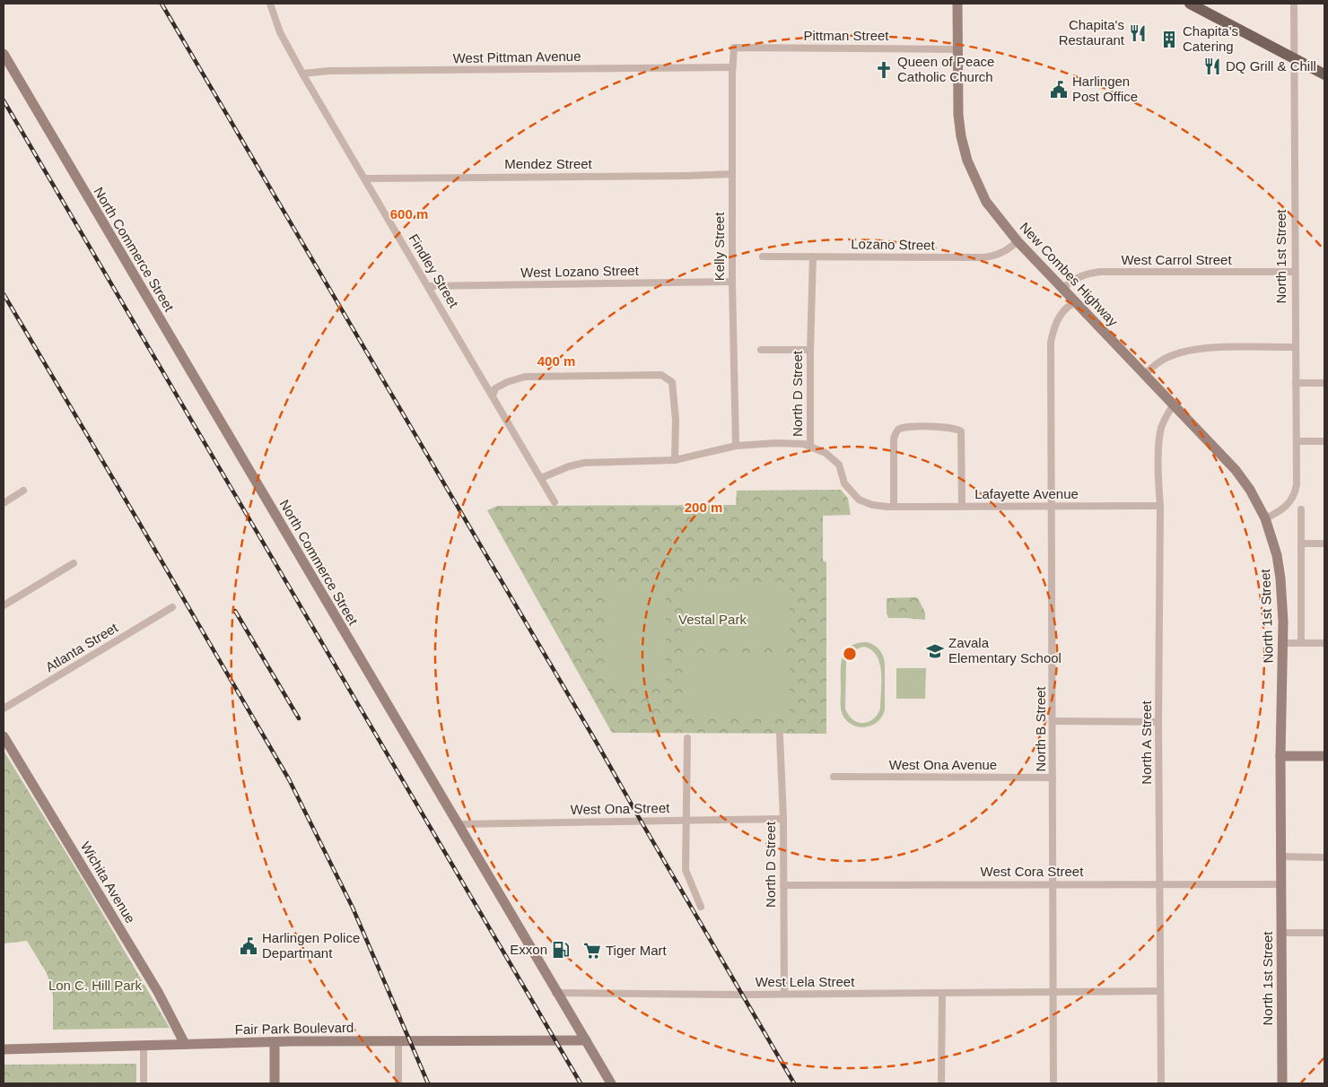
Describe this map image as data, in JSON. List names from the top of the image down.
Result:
{
  "streets": {
    "street": [
      "Pittman Street",
      "West Pittman Avenue",
      "Mendez Street",
      "Lozano Street",
      "Kelly Street",
      "North Commerce Street",
      "North 1st Street",
      "West Carrol Street",
      "Findley Street",
      "West Lozano Street",
      "New Combes Highway",
      "North D Street",
      "Lafayette Avenue",
      "Atlanta Street",
      "North B Street",
      "North A Street",
      "West Ona Avenue",
      "West Ona Street",
      "West Cora Street",
      "Wichita Avenue",
      "West Lela Street",
      "Fair Park Boulevard"
    ]
  },
  "crossings": [
    ["Pittman Street", "Kelly Street"],
    ["Pittman Street", "New Combes Highway"],
    ["West Pittman Avenue", "Kelly Street"],
    ["West Pittman Avenue", "Findley Street"],
    ["Mendez Street", "Kelly Street"],
    ["Mendez Street", "Findley Street"],
    ["Lozano Street", "New Combes Highway"],
    ["Lozano Street", "North D Street"],
    ["Kelly Street", "West Lozano Street"],
    ["North Commerce Street", "West Ona Street"],
    ["North Commerce Street", "West Lela Street"],
    ["North Commerce Street", "Fair Park Boulevard"],
    ["North 1st Street", "West Carrol Street"],
    ["North 1st Street", "New Combes Highway"],
    ["North 1st Street", "West Cora Street"],
    ["West Carrol Street", "New Combes Highway"],
    ["Findley Street", "West Lozano Street"],
    ["New Combes Highway", "North B Street"],
    ["New Combes Highway", "North A Street"],
    ["North D Street", "Lafayette Avenue"],
    ["North D Street", "West Ona Street"],
    ["North D Street", "West Cora Street"],
    ["North D Street", "West Lela Street"],
    ["Lafayette Avenue", "North B Street"],
    ["Lafayette Avenue", "North A Street"],
    ["North B Street", "West Ona Avenue"],
    ["North B Street", "West Cora Street"],
    ["North B Street", "West Lela Street"],
    ["North A Street", "West Cora Street"],
    ["North A Street", "West Lela Street"],
    ["Wichita Avenue", "Fair Park Boulevard"]
  ],
  "parks": ["Vestal Park", "Lon C. Hill Park"],
  "places": {
    "restaurant": ["Chapita's Restaurant", "DQ Grill & Chill"],
    "building": ["Chapita's Catering"],
    "church": ["Queen of Peace Catholic Church"],
    "public building": ["Harlingen Post Office", "Harlingen Police Departmant"],
    "school or university": ["Zavala Elementary School"],
    "fuel station": ["Exxon"],
    "supermarket": ["Tiger Mart"]
  },
  "rings": ["600 m", "400 m", "200 m"]
}
